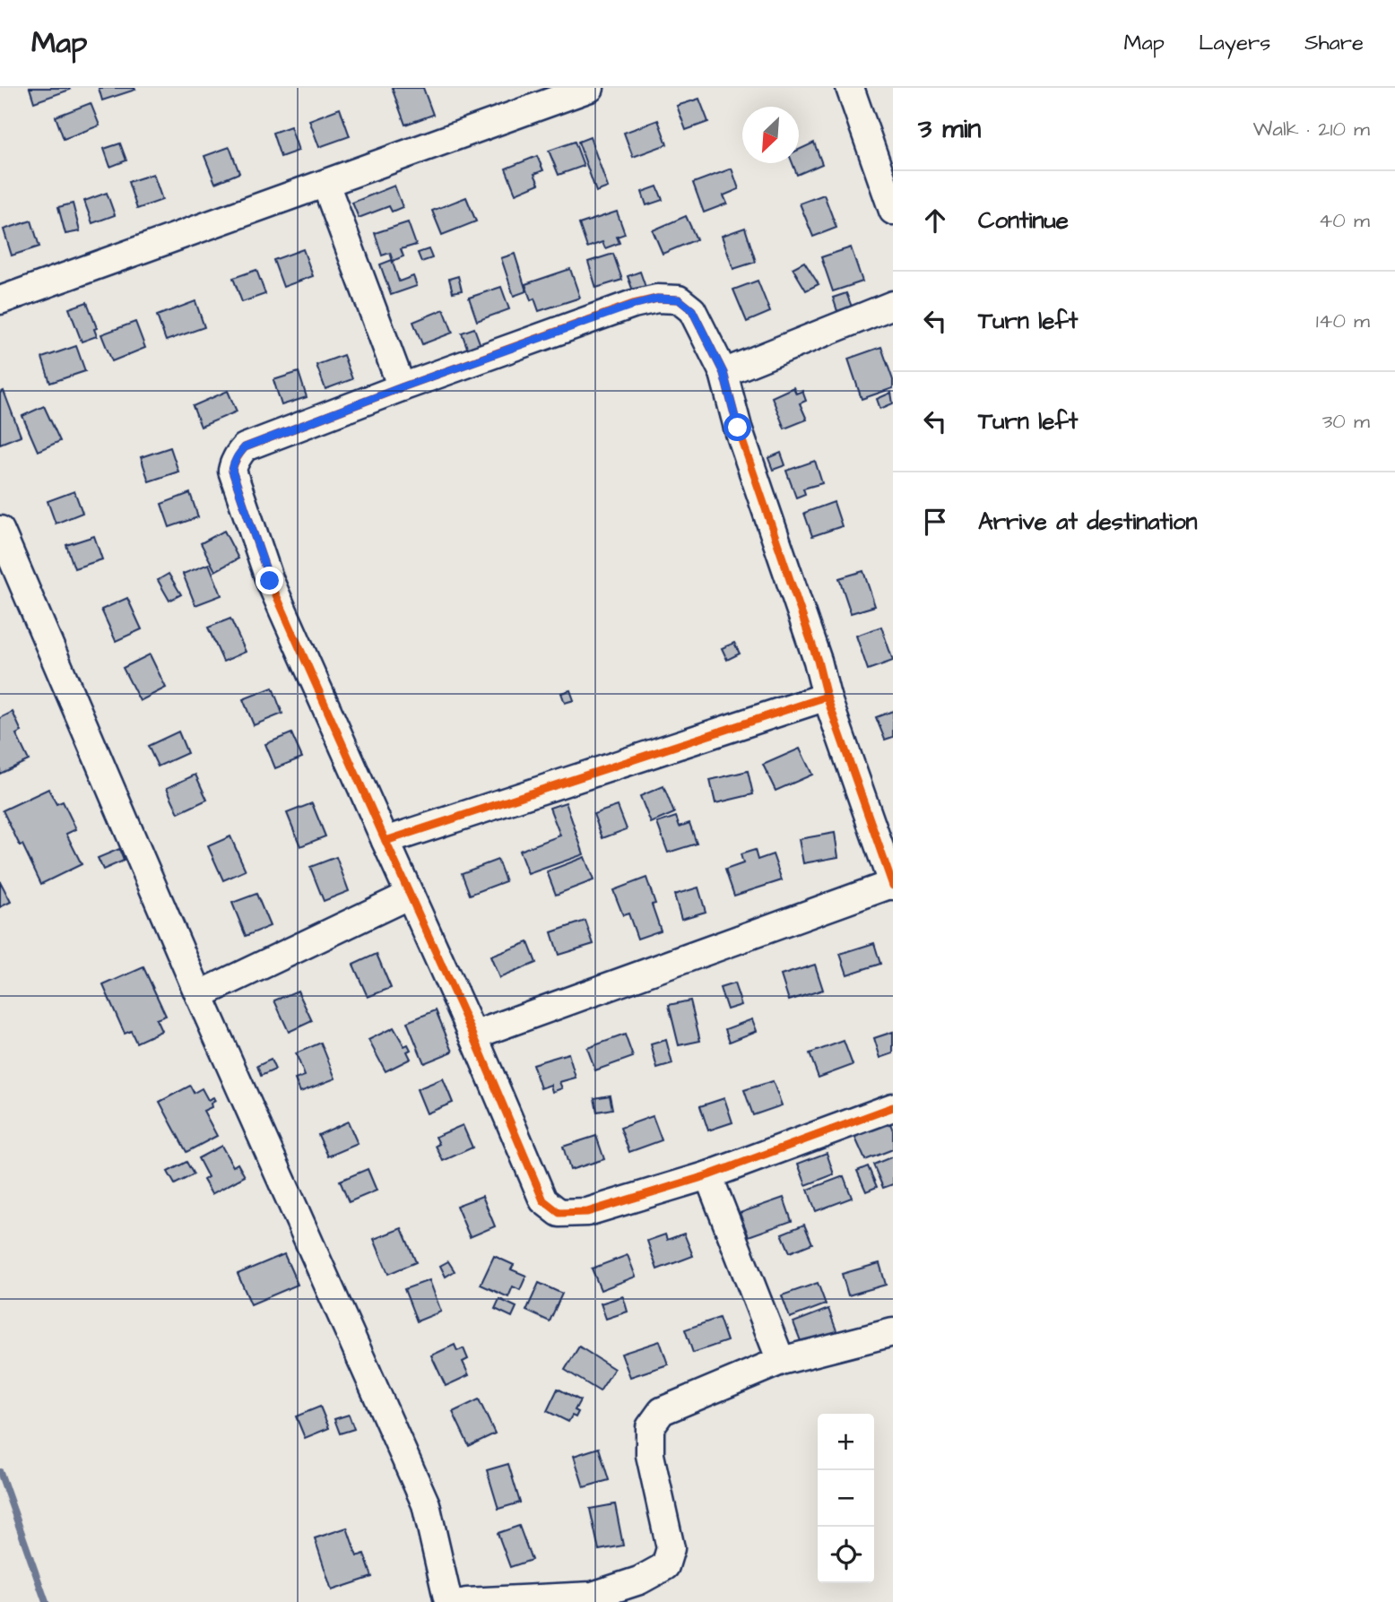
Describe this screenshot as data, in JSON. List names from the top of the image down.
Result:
{
  "north": "bottom left",
  "page": {
    "header": "Map",
    "nav": ["Map", "Layers", "Share"],
    "heading": ["3 min", "Walk · 210 m"],
    "list": [
      ["Continue", "40 m"],
      ["Turn left", "140 m"],
      ["Turn left", "30 m"],
      "Arrive at destination"
    ],
    "map_buttons": ["+", "−"]
  }
}
